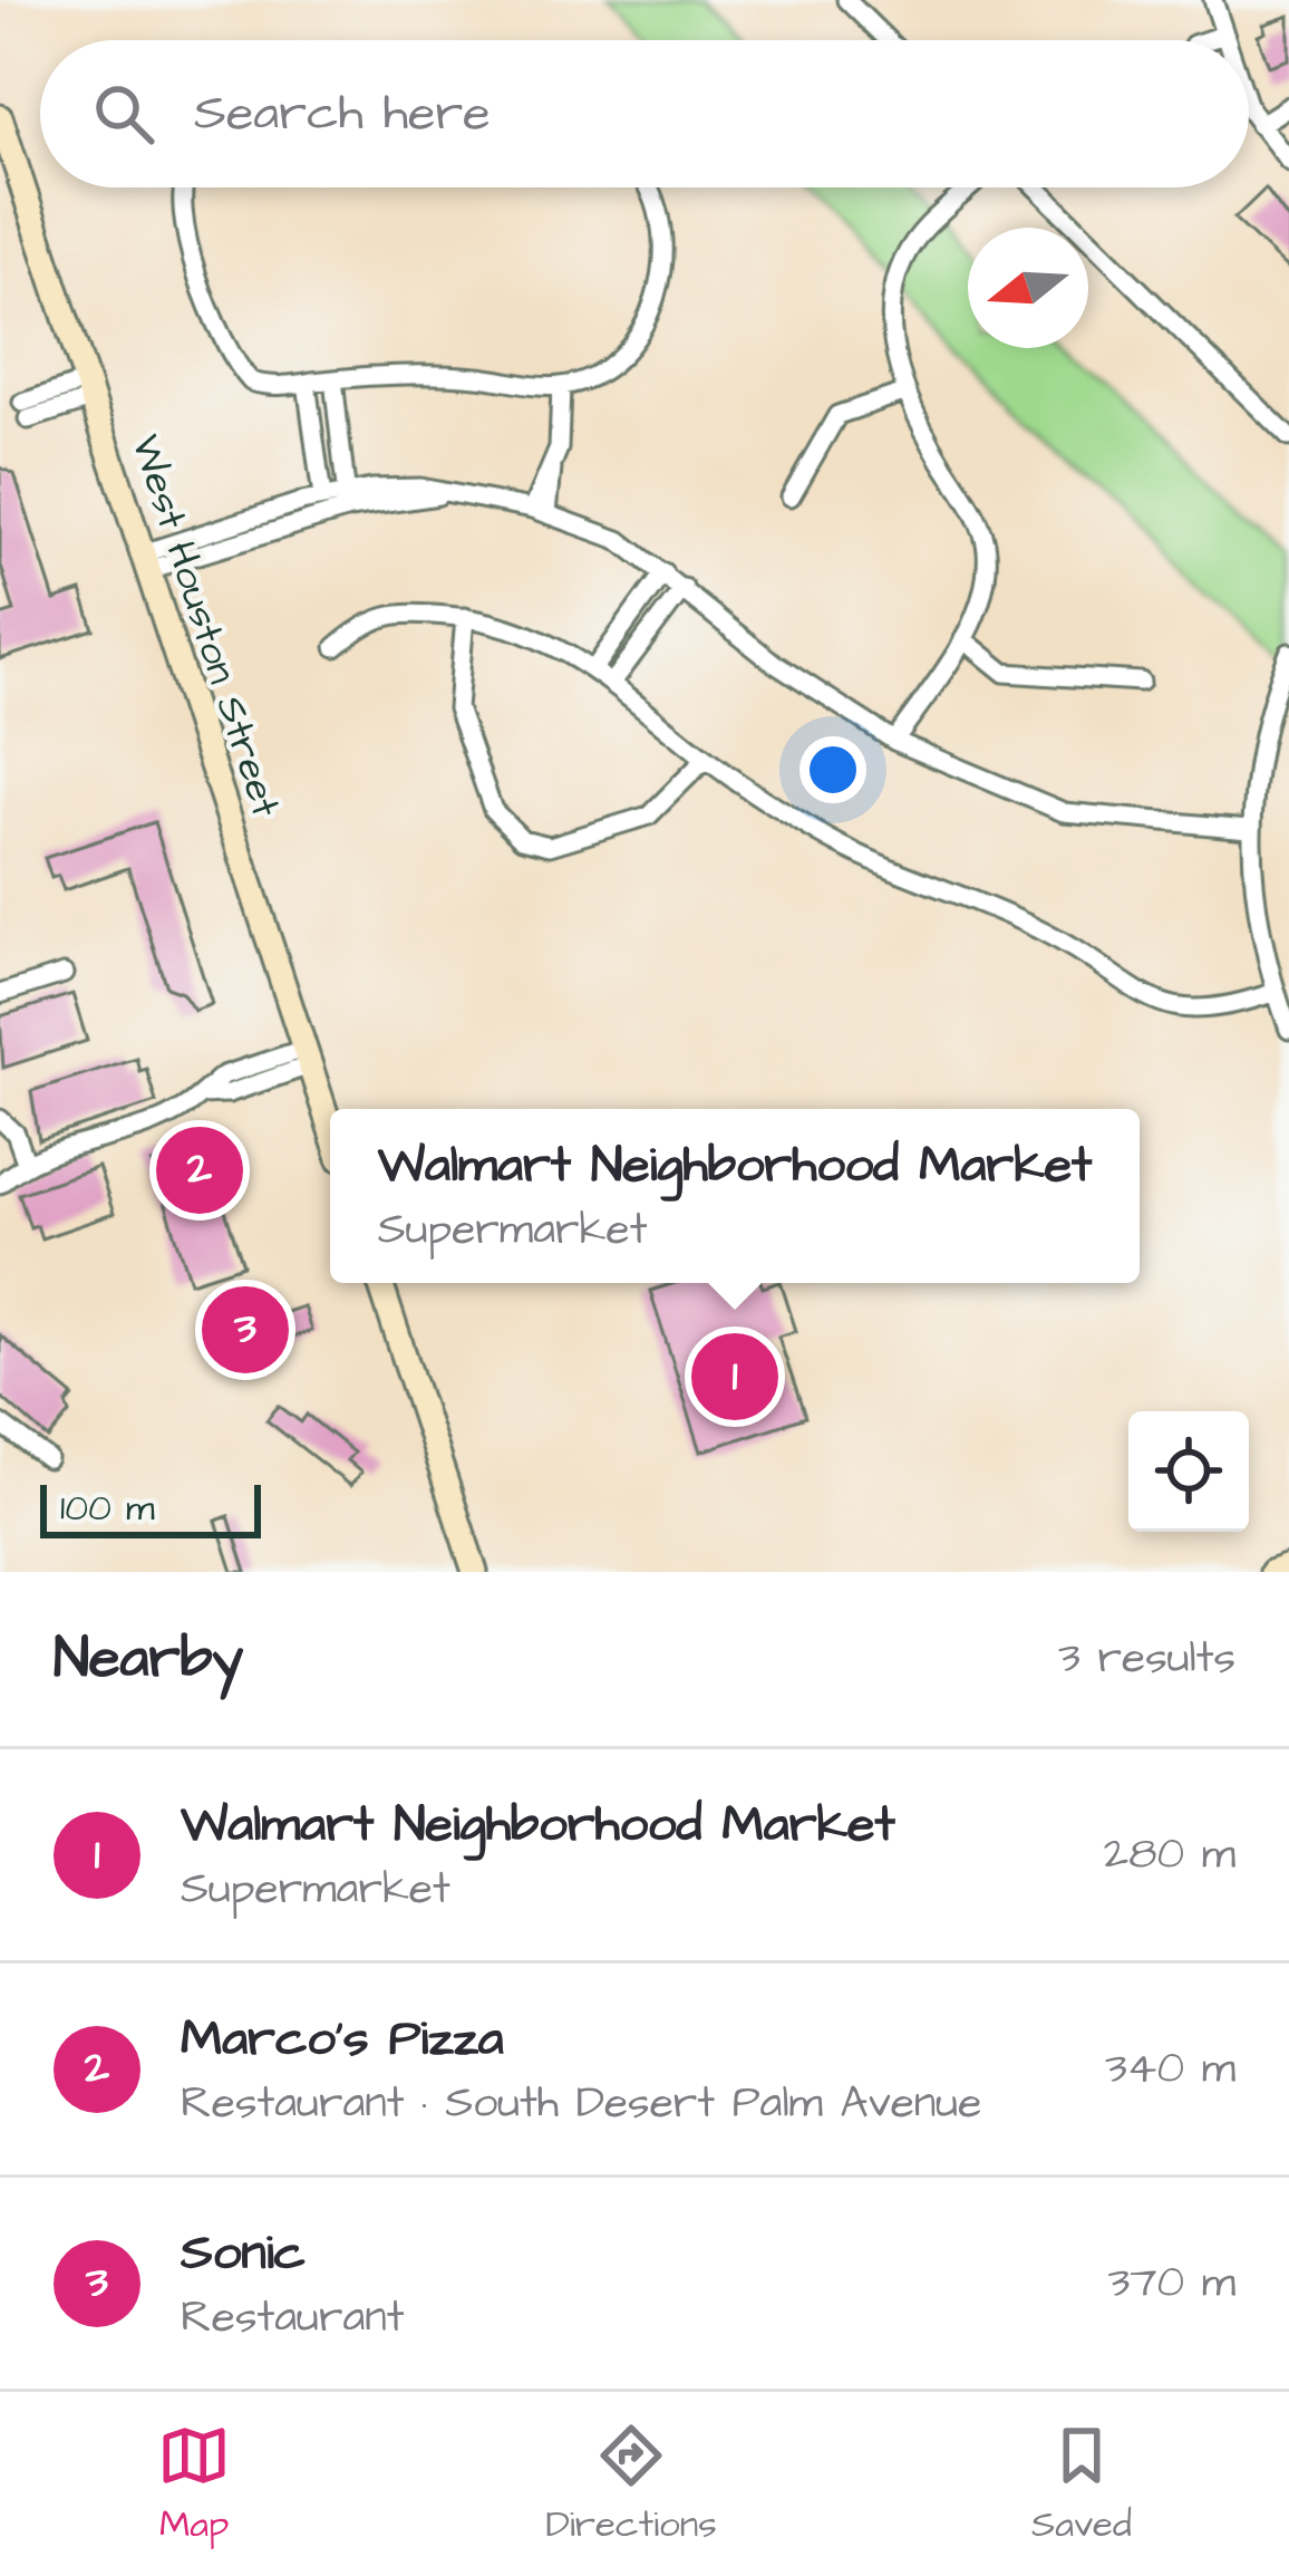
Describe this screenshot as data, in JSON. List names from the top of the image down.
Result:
{
  "streets": {
    "main road": ["West Houston Street"]
  },
  "scale_bar": "100 m",
  "north": "left",
  "page": {
    "search": "Search here",
    "popup": ["Walmart Neighborhood Market", "Supermarket"],
    "pins": ["2", "3", "1"],
    "scale": "100 m",
    "heading": ["Nearby", "3 results"],
    "list": [
      {
        "mark": "1",
        "name": "Walmart Neighborhood Market",
        "note": "Supermarket",
        "value": "280 m"
      },
      {
        "mark": "2",
        "name": "Marco's Pizza",
        "note": "Restaurant · South Desert Palm Avenue",
        "value": "340 m"
      },
      {
        "mark": "3",
        "name": "Sonic",
        "note": "Restaurant",
        "value": "370 m"
      }
    ],
    "nav": ["Map", "Directions", "Saved"]
  }
}
